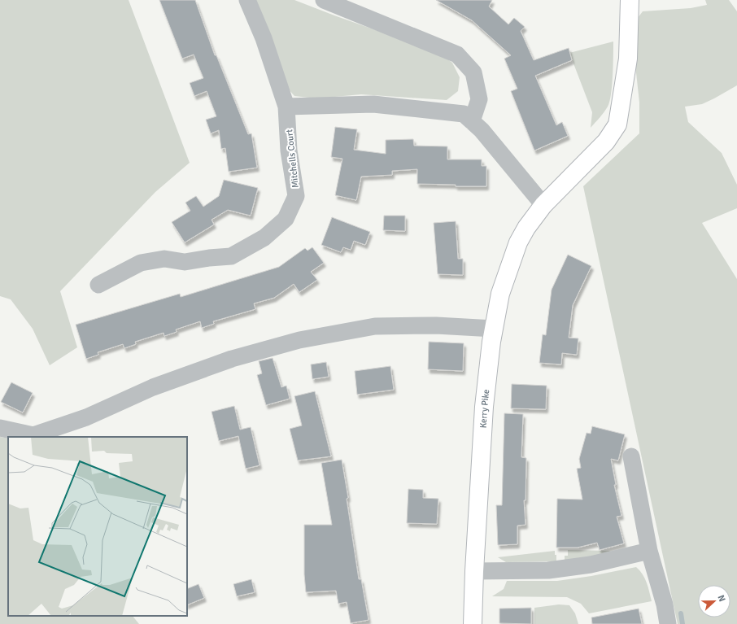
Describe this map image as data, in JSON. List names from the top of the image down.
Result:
{
  "streets": {
    "street": ["Mitchells Court", "Kerry Pike"]
  },
  "north": "right"
}
